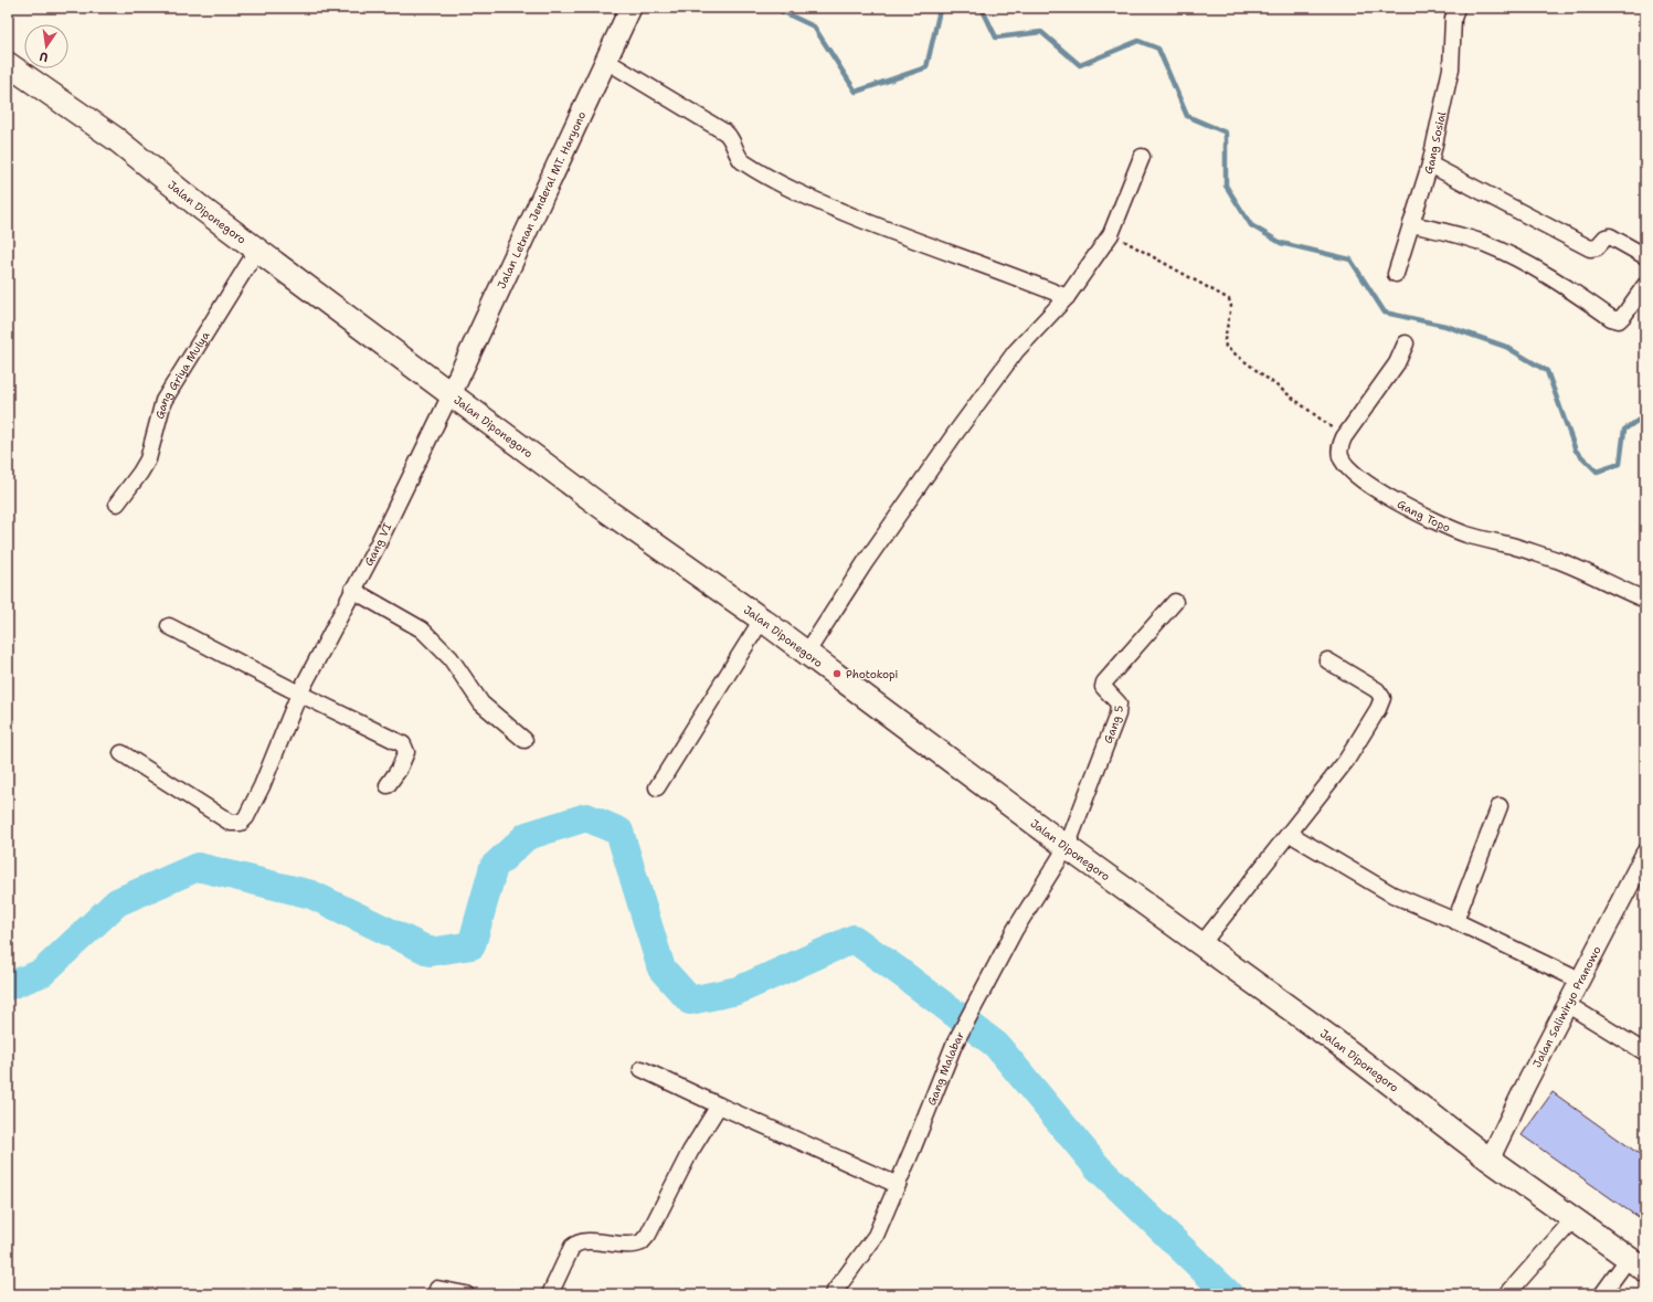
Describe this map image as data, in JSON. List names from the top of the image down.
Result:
{
  "streets": {
    "main road": ["Jalan Letnan Jenderal MT. Haryono", "Jalan Diponegoro"],
    "street": [
      "Gang Sosial",
      "Gang Griya Mulya",
      "Gang Topo",
      "Gang VI",
      "Gang 5",
      "Jalan Saliwiryo Pranowo",
      "Gang Malabar"
    ]
  },
  "crossings": [
    ["Jalan Letnan Jenderal MT. Haryono", "Jalan Diponegoro"],
    ["Jalan Letnan Jenderal MT. Haryono", "Gang VI"],
    ["Jalan Diponegoro", "Gang Griya Mulya"],
    ["Jalan Diponegoro", "Gang VI"],
    ["Jalan Diponegoro", "Gang 5"],
    ["Jalan Diponegoro", "Jalan Saliwiryo Pranowo"],
    ["Jalan Diponegoro", "Gang Malabar"],
    ["Gang 5", "Gang Malabar"]
  ],
  "places": ["Photokopi"],
  "north": "bottom"
}
